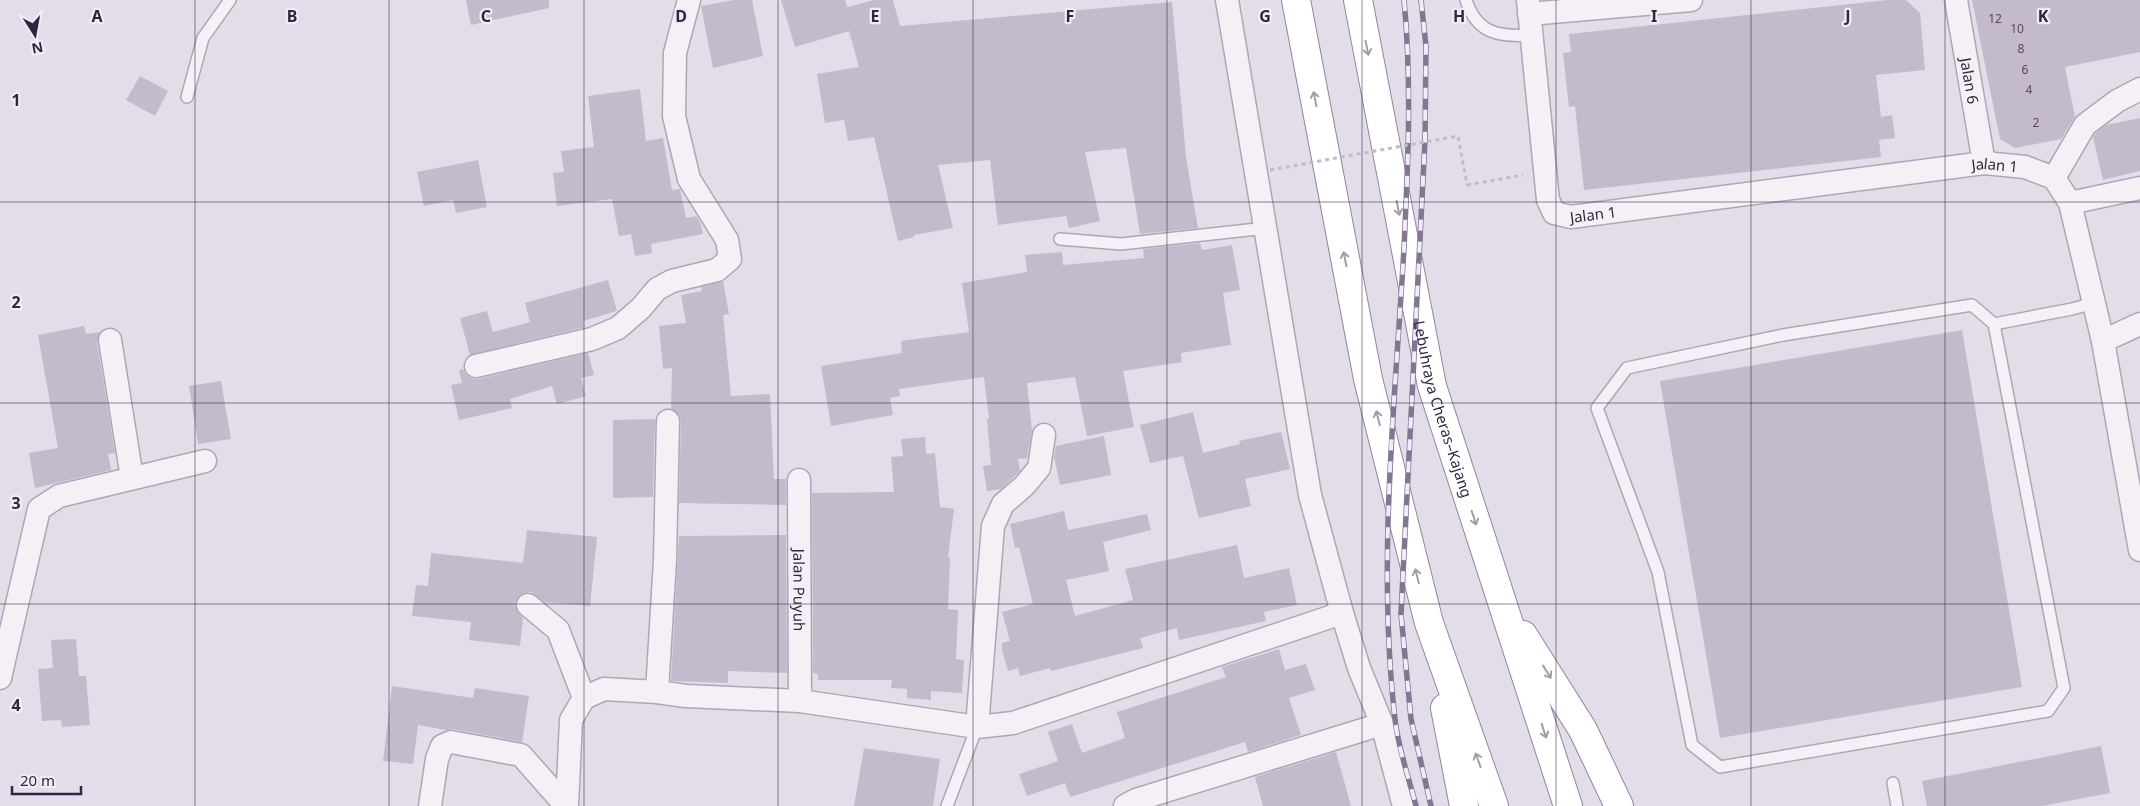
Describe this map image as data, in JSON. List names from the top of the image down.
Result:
{
  "streets": {
    "highway": ["Lebuhraya Cheras–Kajang"],
    "street": ["Jalan 6", "Jalan 1", "Jalan Puyuh"]
  },
  "crossings": [
    ["Jalan 6", "Jalan 1"]
  ],
  "house_numbers": [
    "12",
    "10",
    "8",
    "6",
    "4",
    "2"
  ],
  "scale_bar": "20 m",
  "north": "bottom",
  "grid": {
    "columns": [
      "A",
      "B",
      "C",
      "D",
      "E",
      "F",
      "G",
      "H",
      "I",
      "J",
      "K"
    ],
    "rows": [
      "1",
      "2",
      "3",
      "4"
    ]
  }
}
